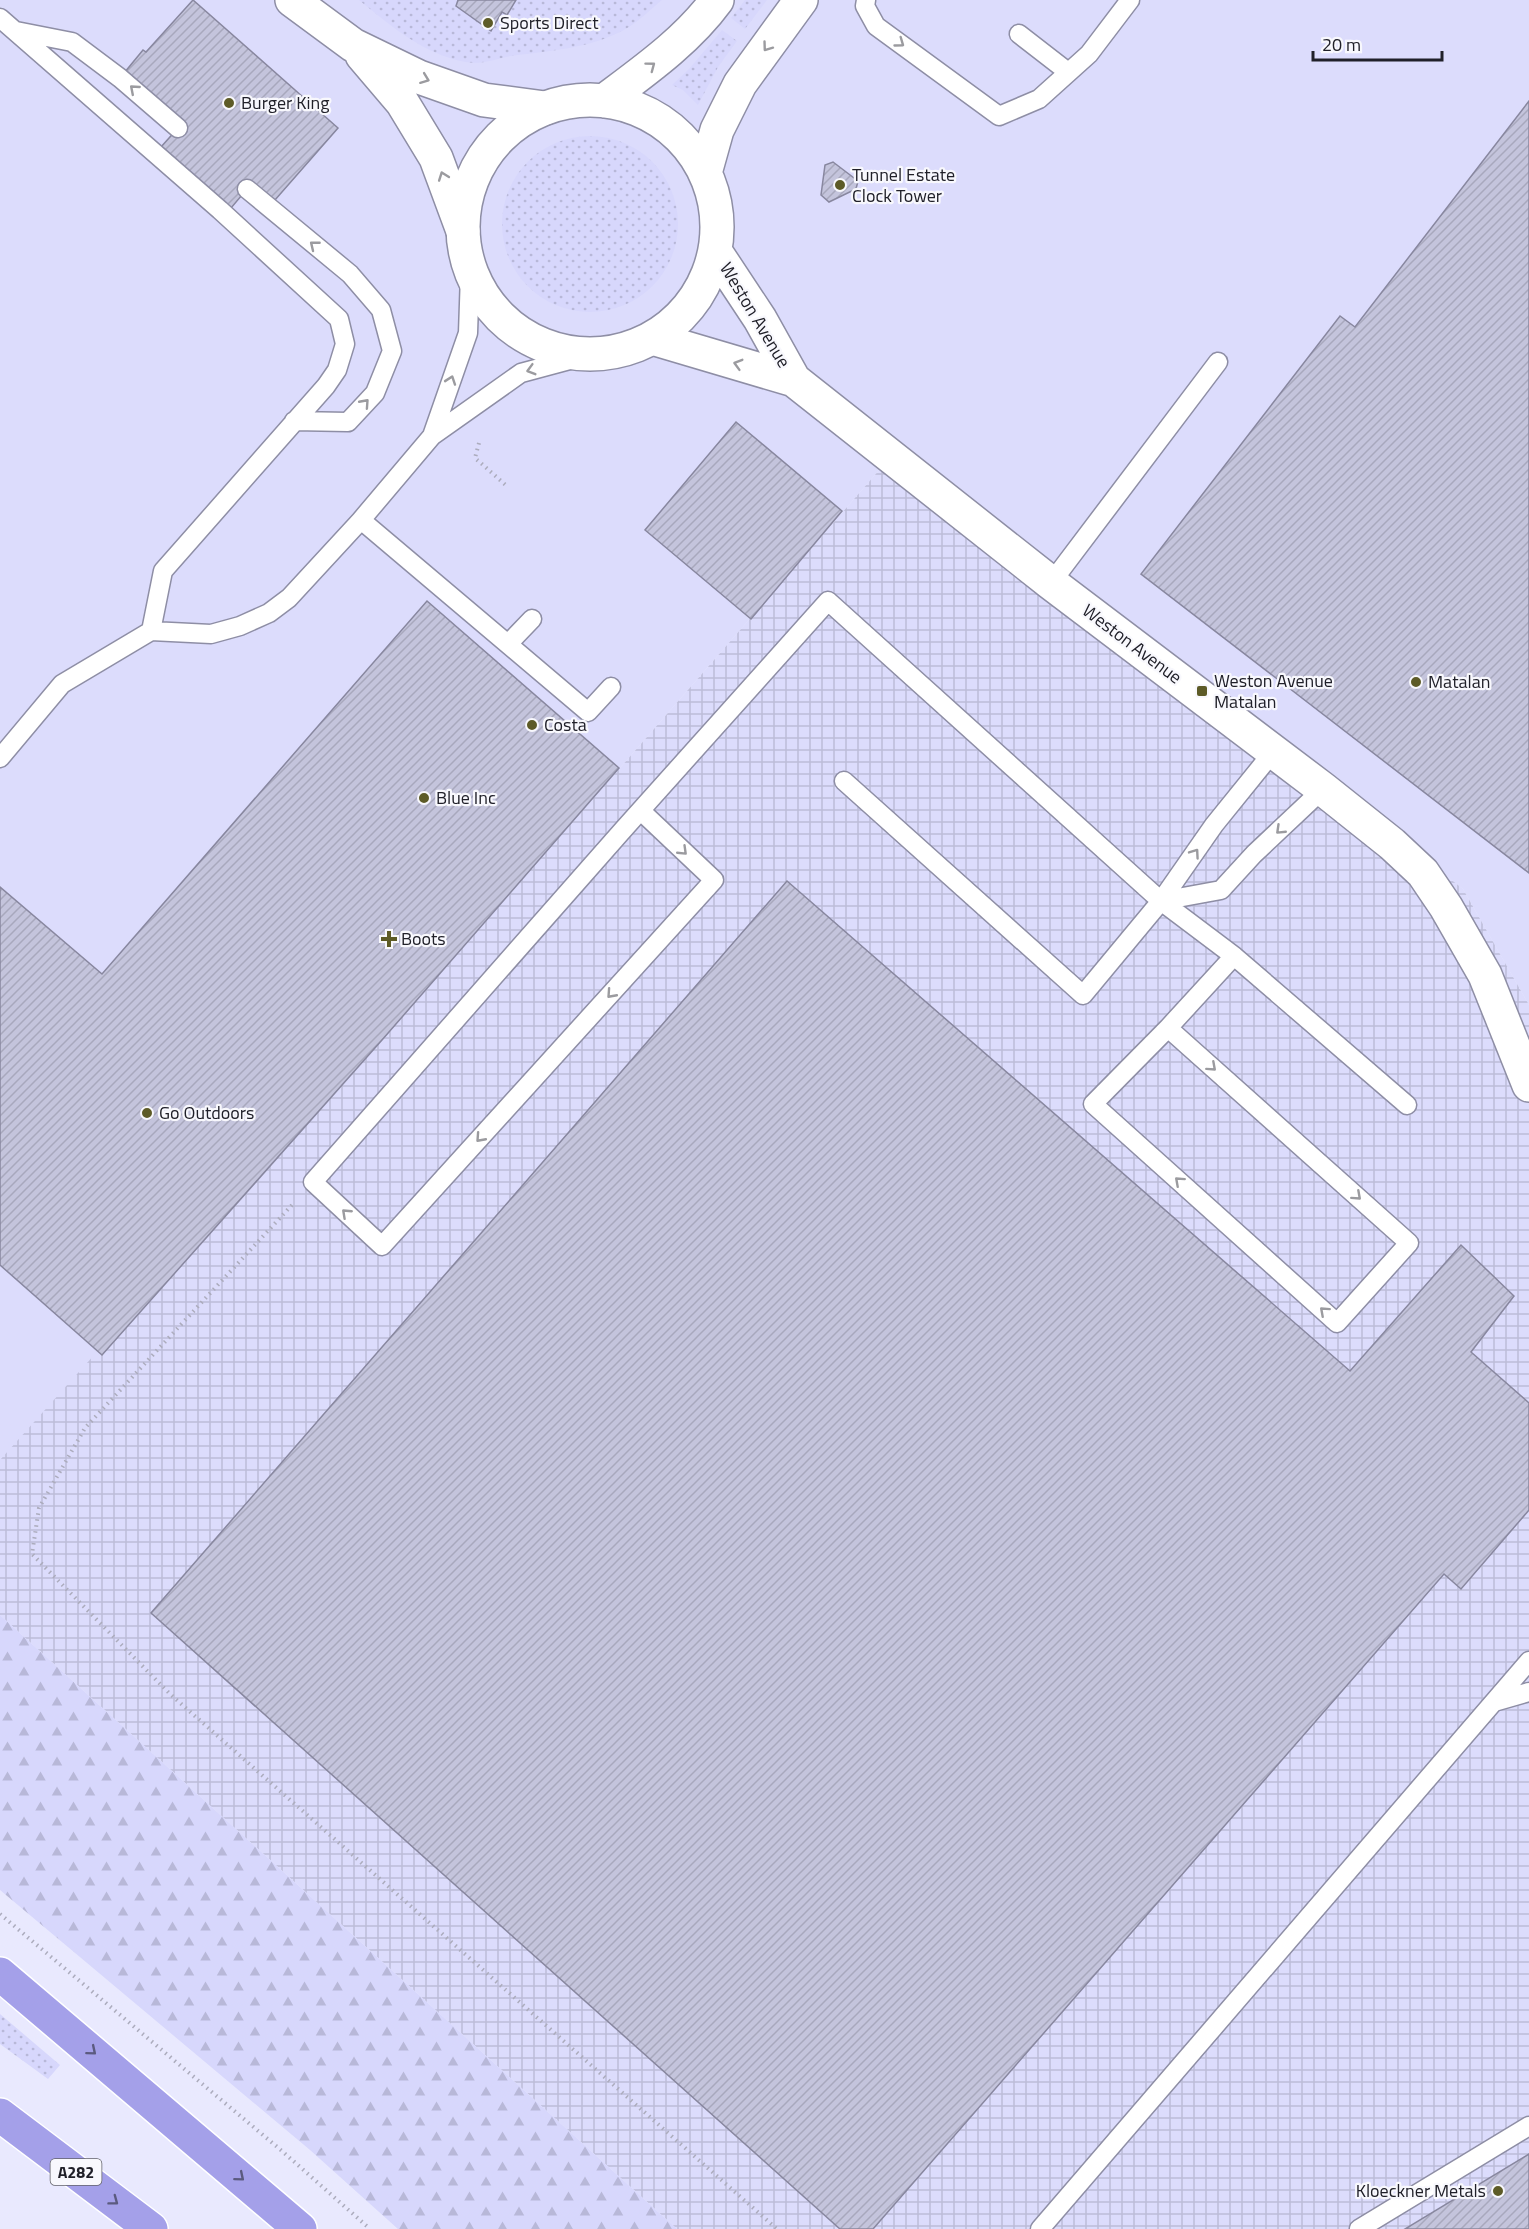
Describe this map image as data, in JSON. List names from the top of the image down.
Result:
{
  "streets": {
    "highway": ["A282"],
    "street": ["Weston Avenue"]
  },
  "places": {
    "other": [
      "Sports Direct",
      "Burger King",
      "Tunnel Estate Clock Tower",
      "Matalan",
      "Costa",
      "Blue Inc",
      "Go Outdoors",
      "Kloeckner Metals"
    ],
    "transit": ["Weston Avenue Matalan"],
    "health": ["Boots"]
  },
  "scale_bar": "20 m"
}
